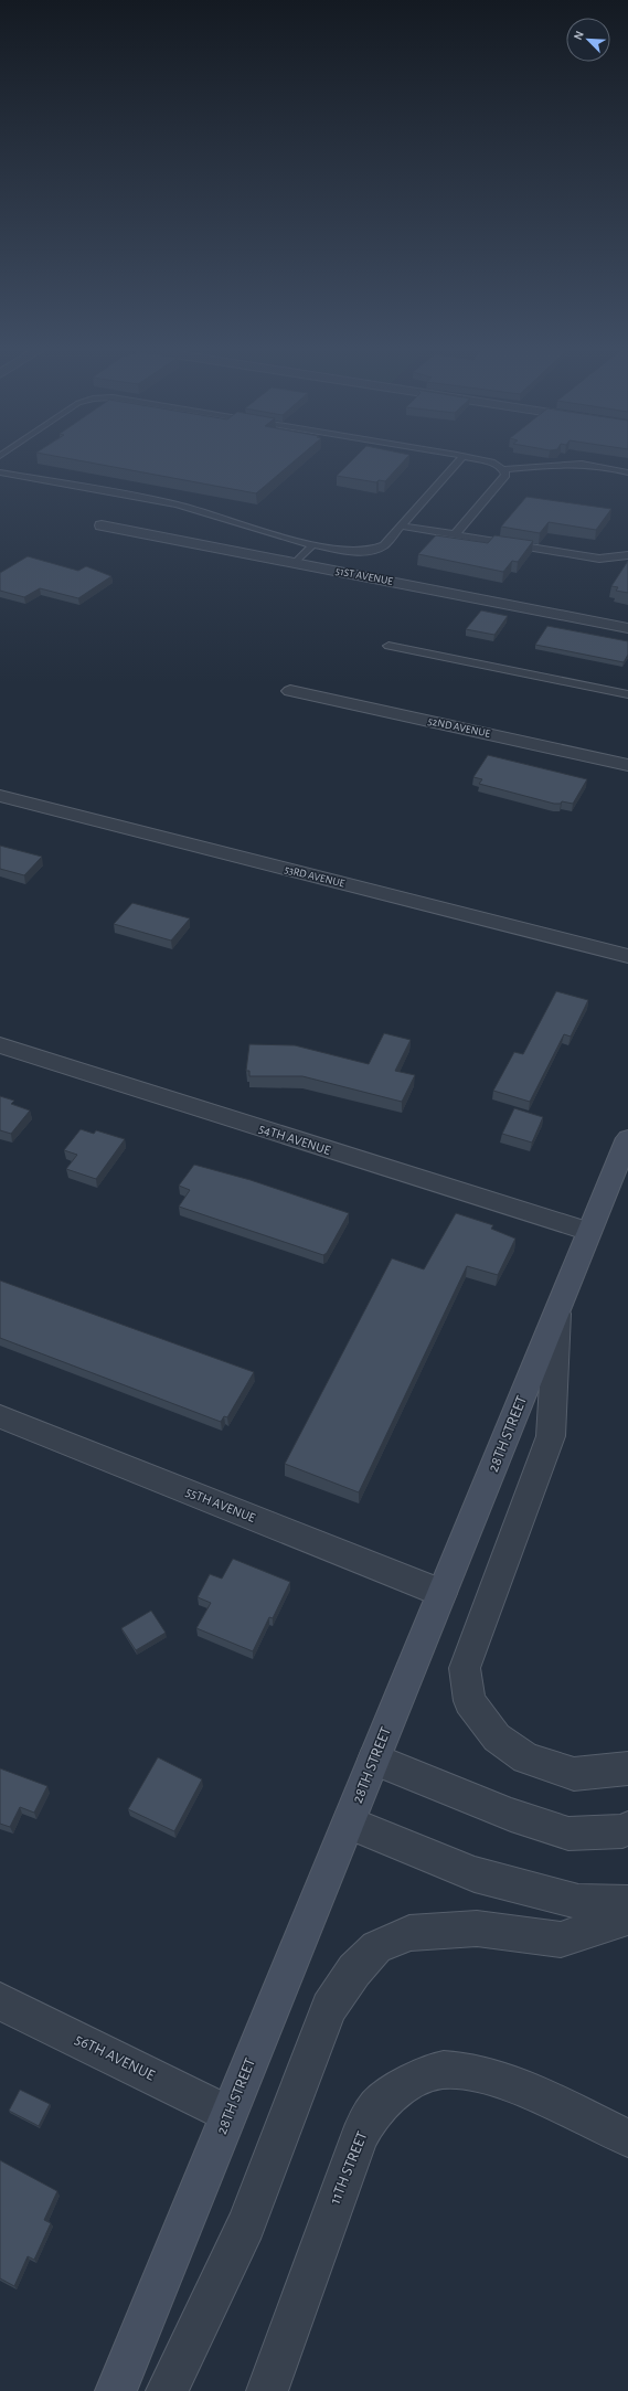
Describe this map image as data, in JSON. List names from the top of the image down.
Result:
{
  "streets": {
    "main road": ["28TH STREET"],
    "street": [
      "51ST AVENUE",
      "52ND AVENUE",
      "53RD AVENUE",
      "54TH AVENUE",
      "55TH AVENUE",
      "56TH AVENUE",
      "11TH STREET"
    ]
  },
  "crossings": [
    ["54TH AVENUE", "28TH STREET"],
    ["28TH STREET", "55TH AVENUE"],
    ["28TH STREET", "56TH AVENUE"]
  ],
  "north": "top left"
}
